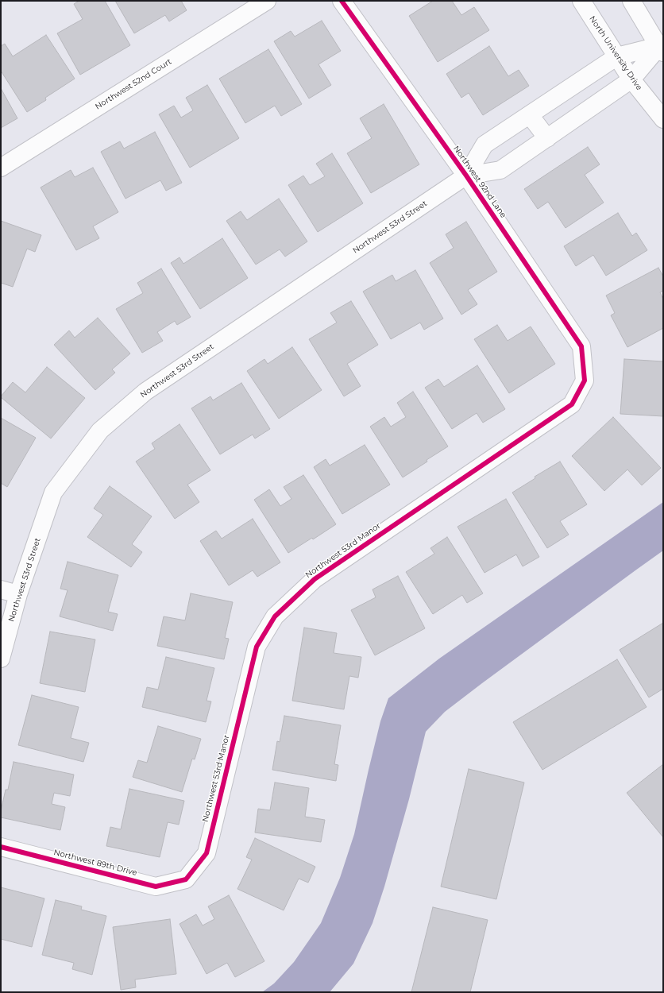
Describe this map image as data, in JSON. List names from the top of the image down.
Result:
{
  "streets": {
    "street": [
      "North University Drive",
      "Northwest 52nd Court",
      "Northwest 92nd Lane",
      "Northwest 53rd Street",
      "Northwest 53rd Manor",
      "Northwest 89th Drive"
    ]
  },
  "crossings": [
    ["North University Drive", "Northwest 53rd Street"],
    ["Northwest 92nd Lane", "Northwest 53rd Street"],
    ["Northwest 92nd Lane", "Northwest 53rd Manor"],
    ["Northwest 53rd Manor", "Northwest 89th Drive"]
  ]
}
